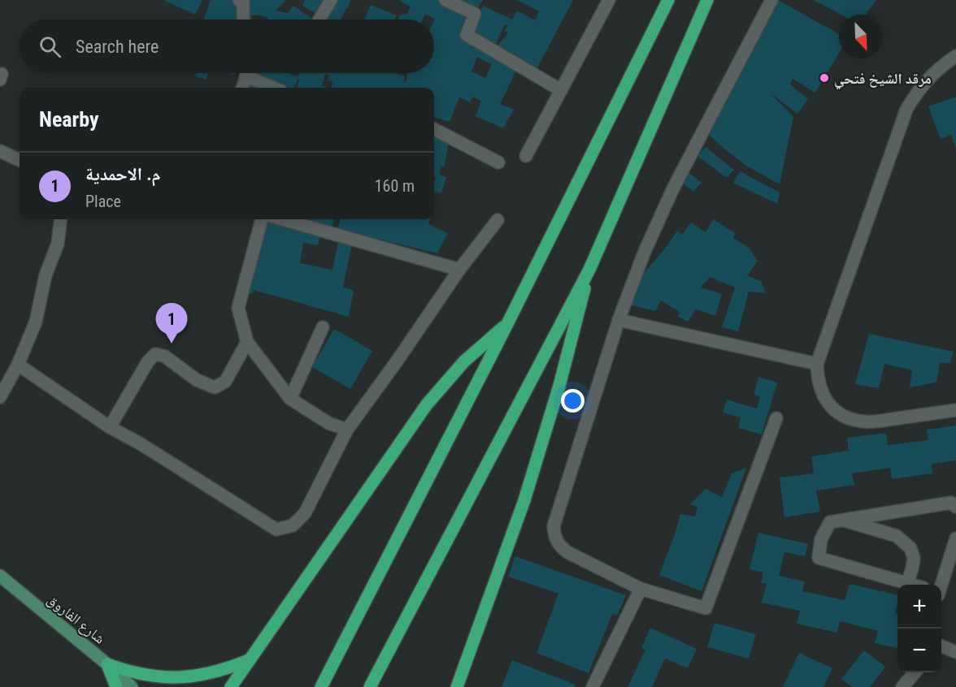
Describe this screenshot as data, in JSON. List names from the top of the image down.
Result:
{
  "streets": {
    "main road": ["شارع الفاروق"]
  },
  "places": ["مرقد الشيخ فتحي"],
  "north": "bottom right",
  "page": {
    "search": "Search here",
    "heading": "Nearby",
    "list": [
      {
        "mark": "1",
        "name": "م. الاحمدية",
        "note": "Place",
        "value": "160 m"
      }
    ],
    "pins": "1",
    "map_buttons": ["+", "−"]
  }
}
